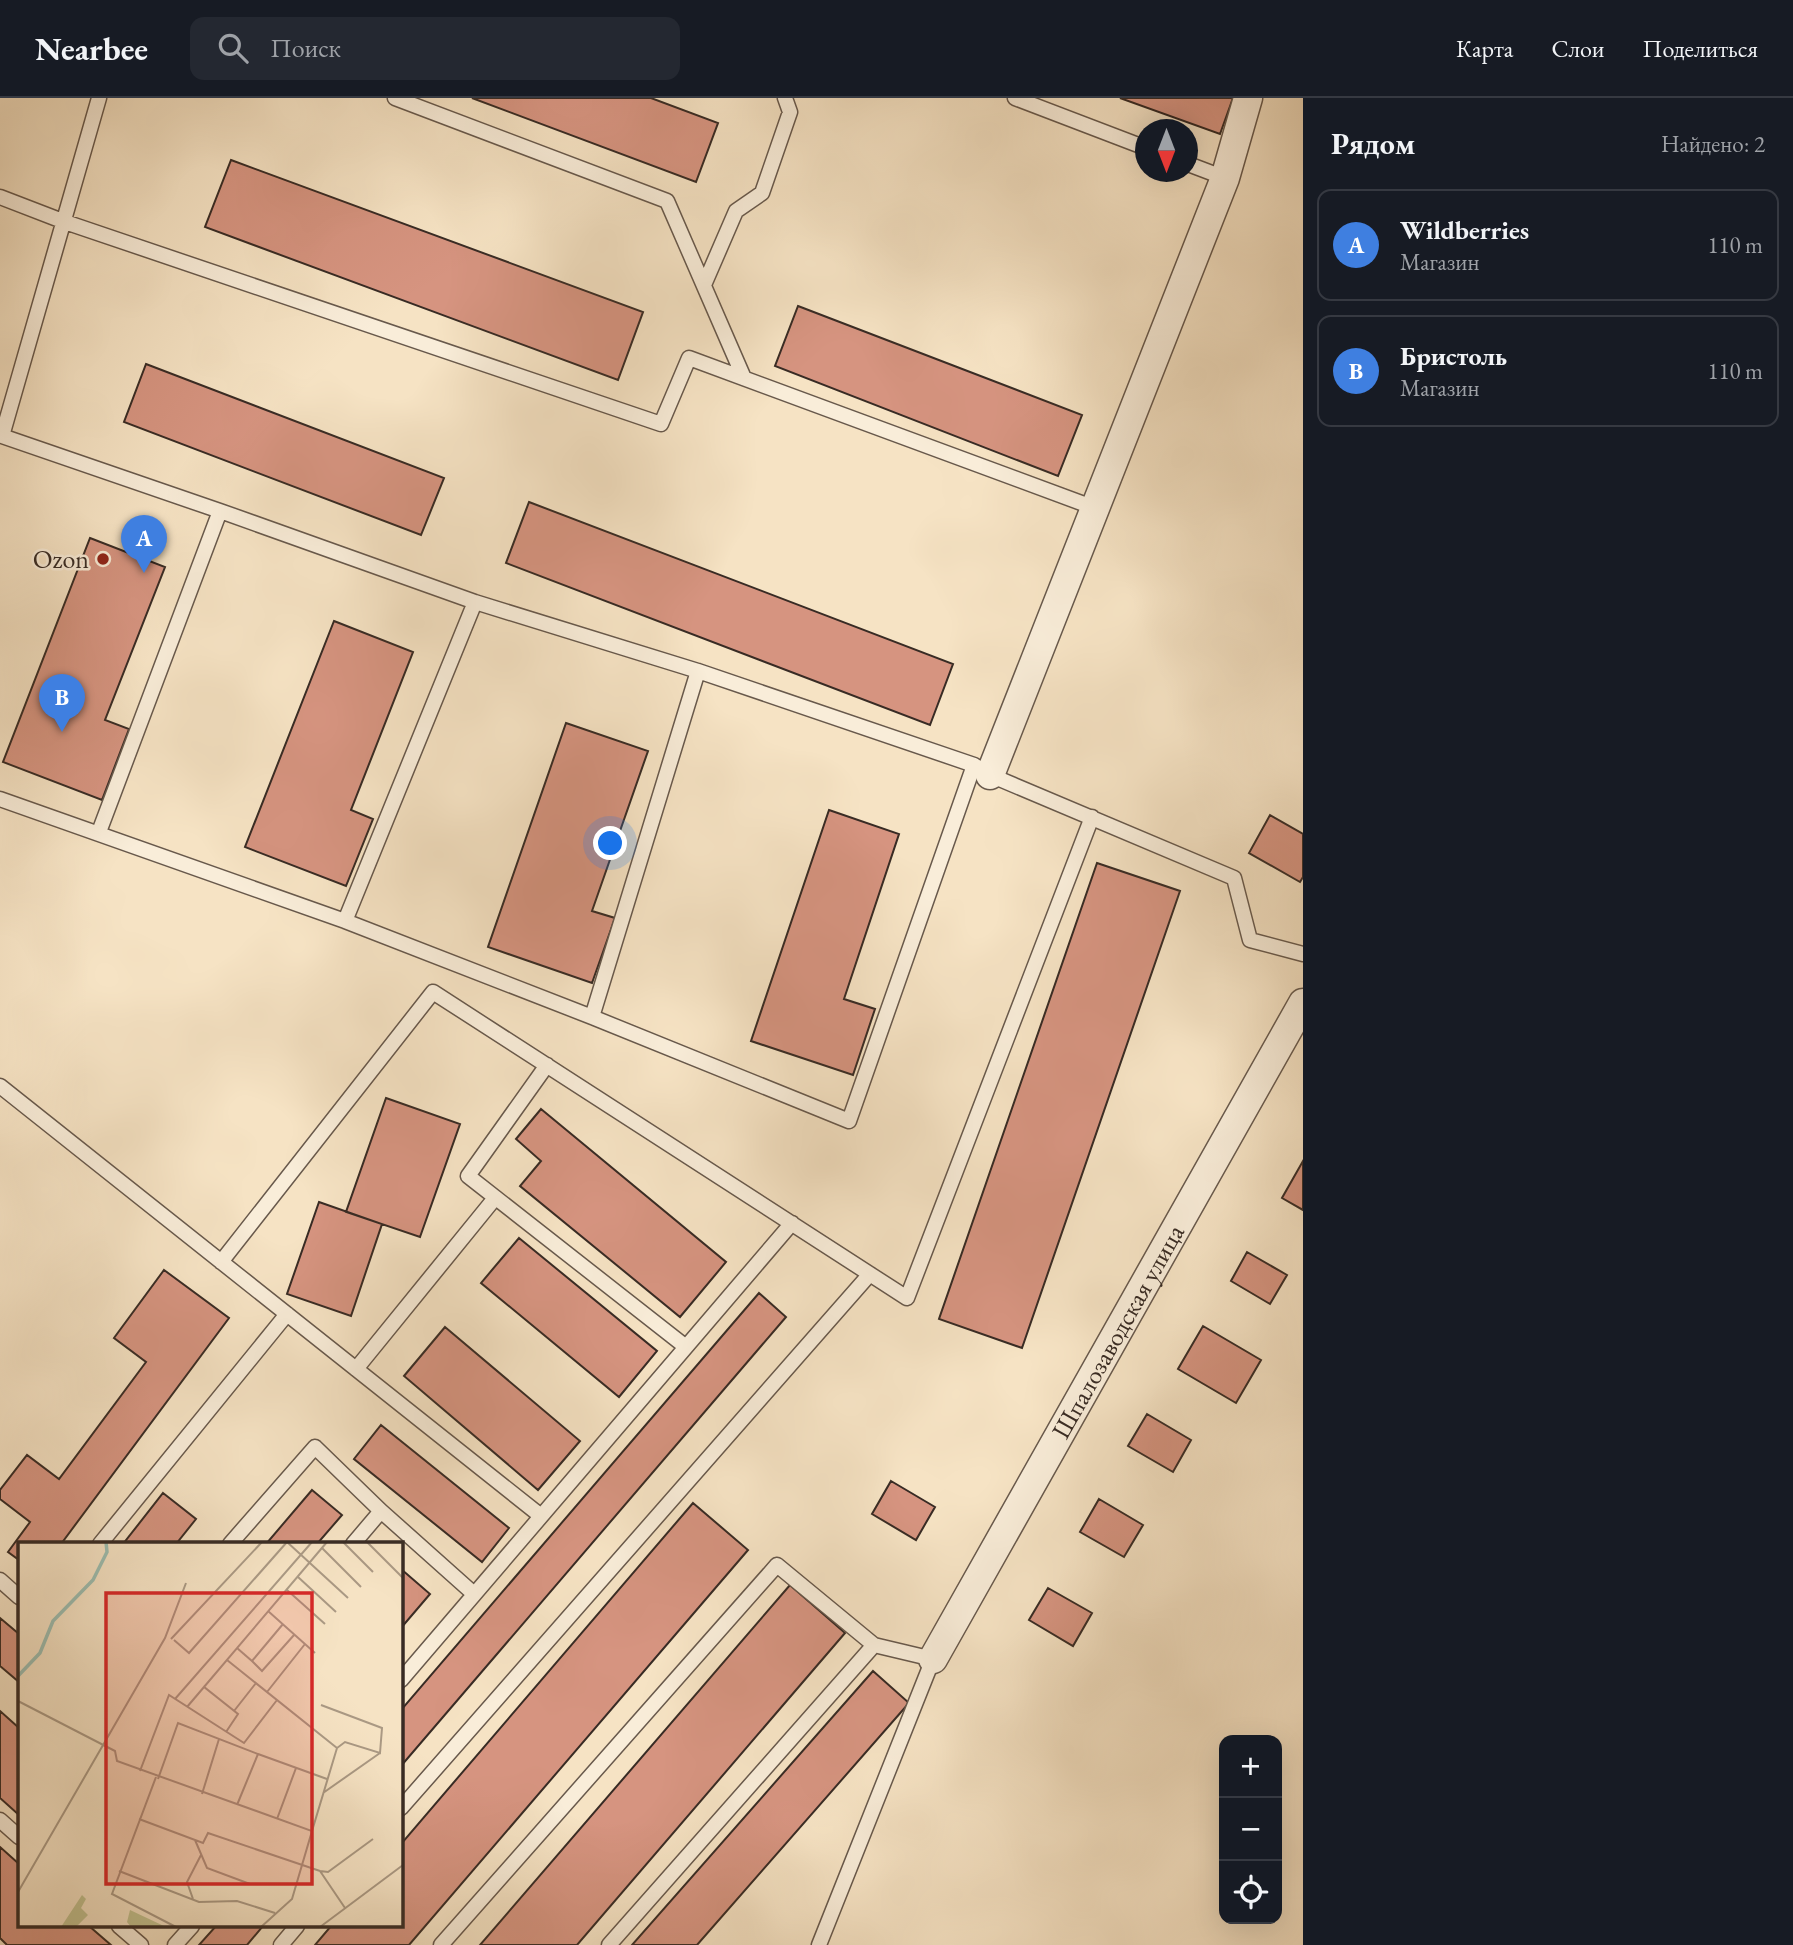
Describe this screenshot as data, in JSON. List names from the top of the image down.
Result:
{
  "streets": {
    "street": ["Шпалозаводская улица"]
  },
  "places": ["Ozon"],
  "north": "bottom",
  "page": {
    "header": "Nearbee",
    "search": "Поиск",
    "nav": ["Карта", "Слои", "Поделиться"],
    "heading": ["Рядом", "Найдено: 2"],
    "list": [
      {
        "mark": "A",
        "name": "Wildberries",
        "note": "Магазин",
        "value": "110 m"
      },
      {
        "mark": "B",
        "name": "Бристоль",
        "note": "Магазин",
        "value": "110 m"
      }
    ],
    "pins": ["A", "B"],
    "map_buttons": ["+", "−"]
  }
}
